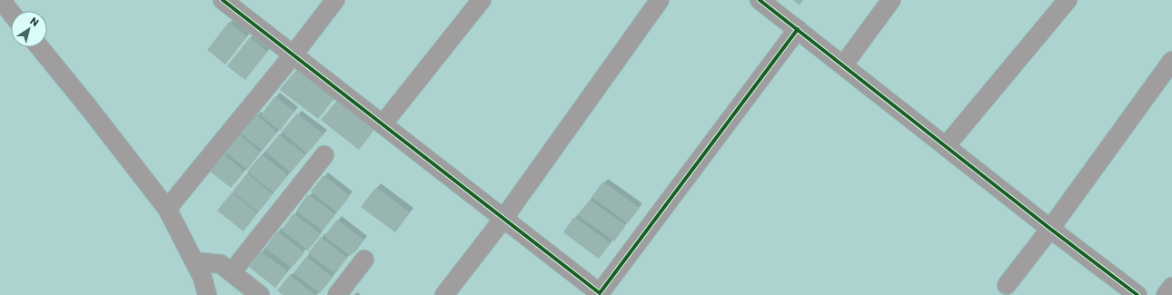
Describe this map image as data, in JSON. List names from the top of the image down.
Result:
{
  "north": "top right"
}
